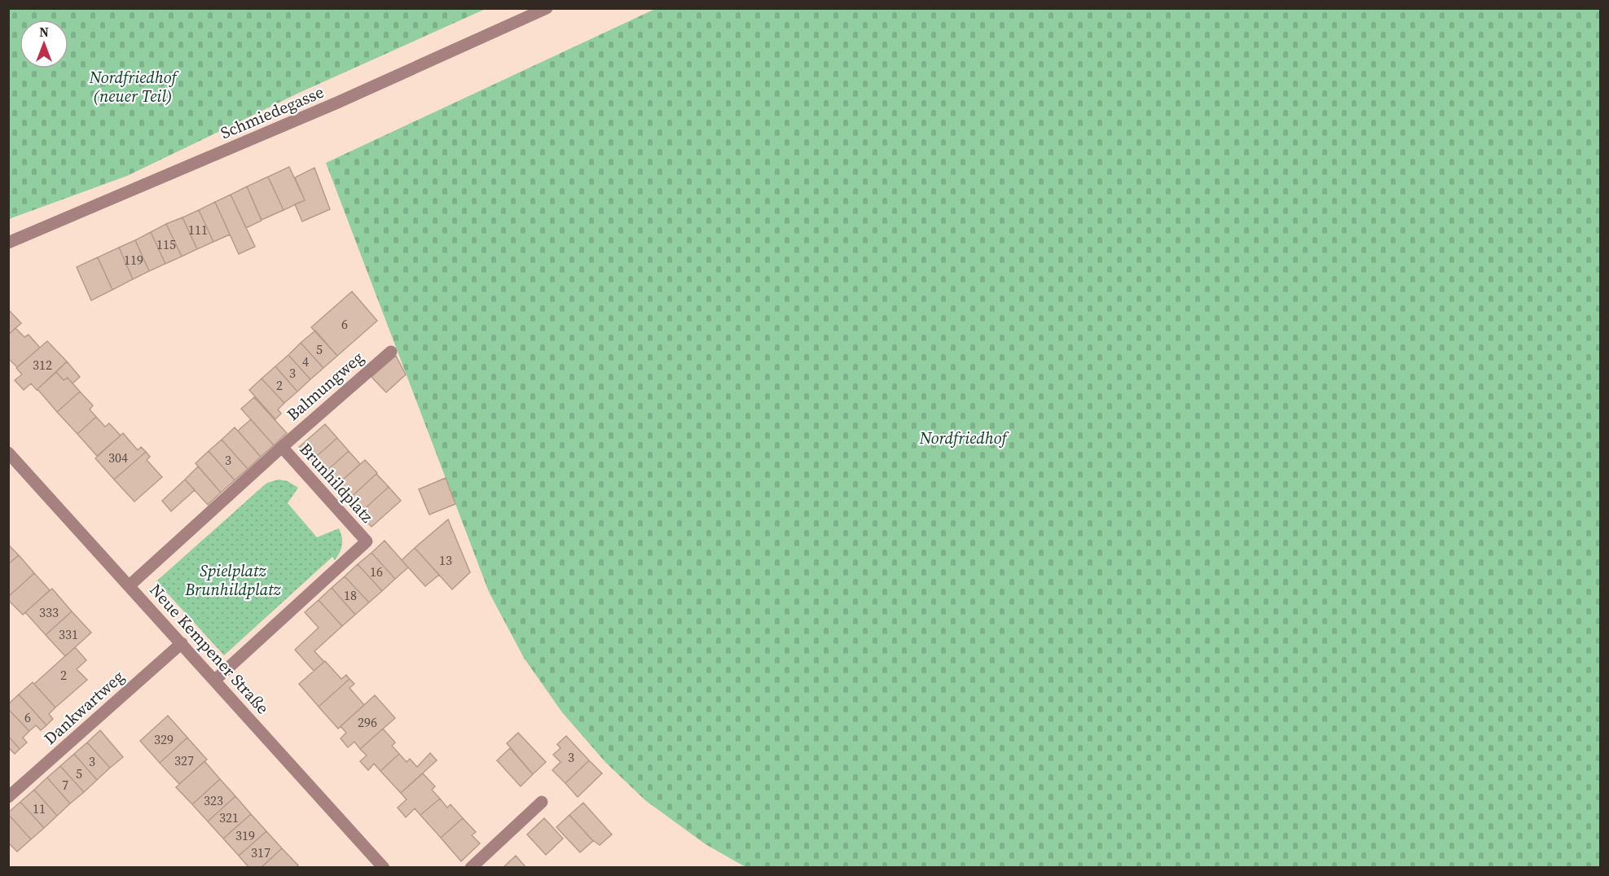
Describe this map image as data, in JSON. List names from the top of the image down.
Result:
{
  "streets": {
    "street": [
      "Schmiedegasse",
      "Balmungweg",
      "Brunhildplatz",
      "Neue Kempener Straße",
      "Dankwartweg"
    ]
  },
  "crossings": [
    ["Balmungweg", "Brunhildplatz"],
    ["Brunhildplatz", "Neue Kempener Straße"],
    ["Neue Kempener Straße", "Dankwartweg"]
  ],
  "parks": ["Nordfriedhof (neuer Teil)", "Nordfriedhof", "Spielplatz Brunhildplatz"],
  "house_numbers": [
    "111",
    "115",
    "119",
    "6",
    "5",
    "4",
    "312",
    "3",
    "2",
    "304",
    "3",
    "13",
    "16",
    "18",
    "333",
    "331",
    "2",
    "6",
    "296",
    "329",
    "3",
    "327",
    "3",
    "5",
    "7",
    "323",
    "11",
    "321",
    "319",
    "317"
  ],
  "north": "top"
}
